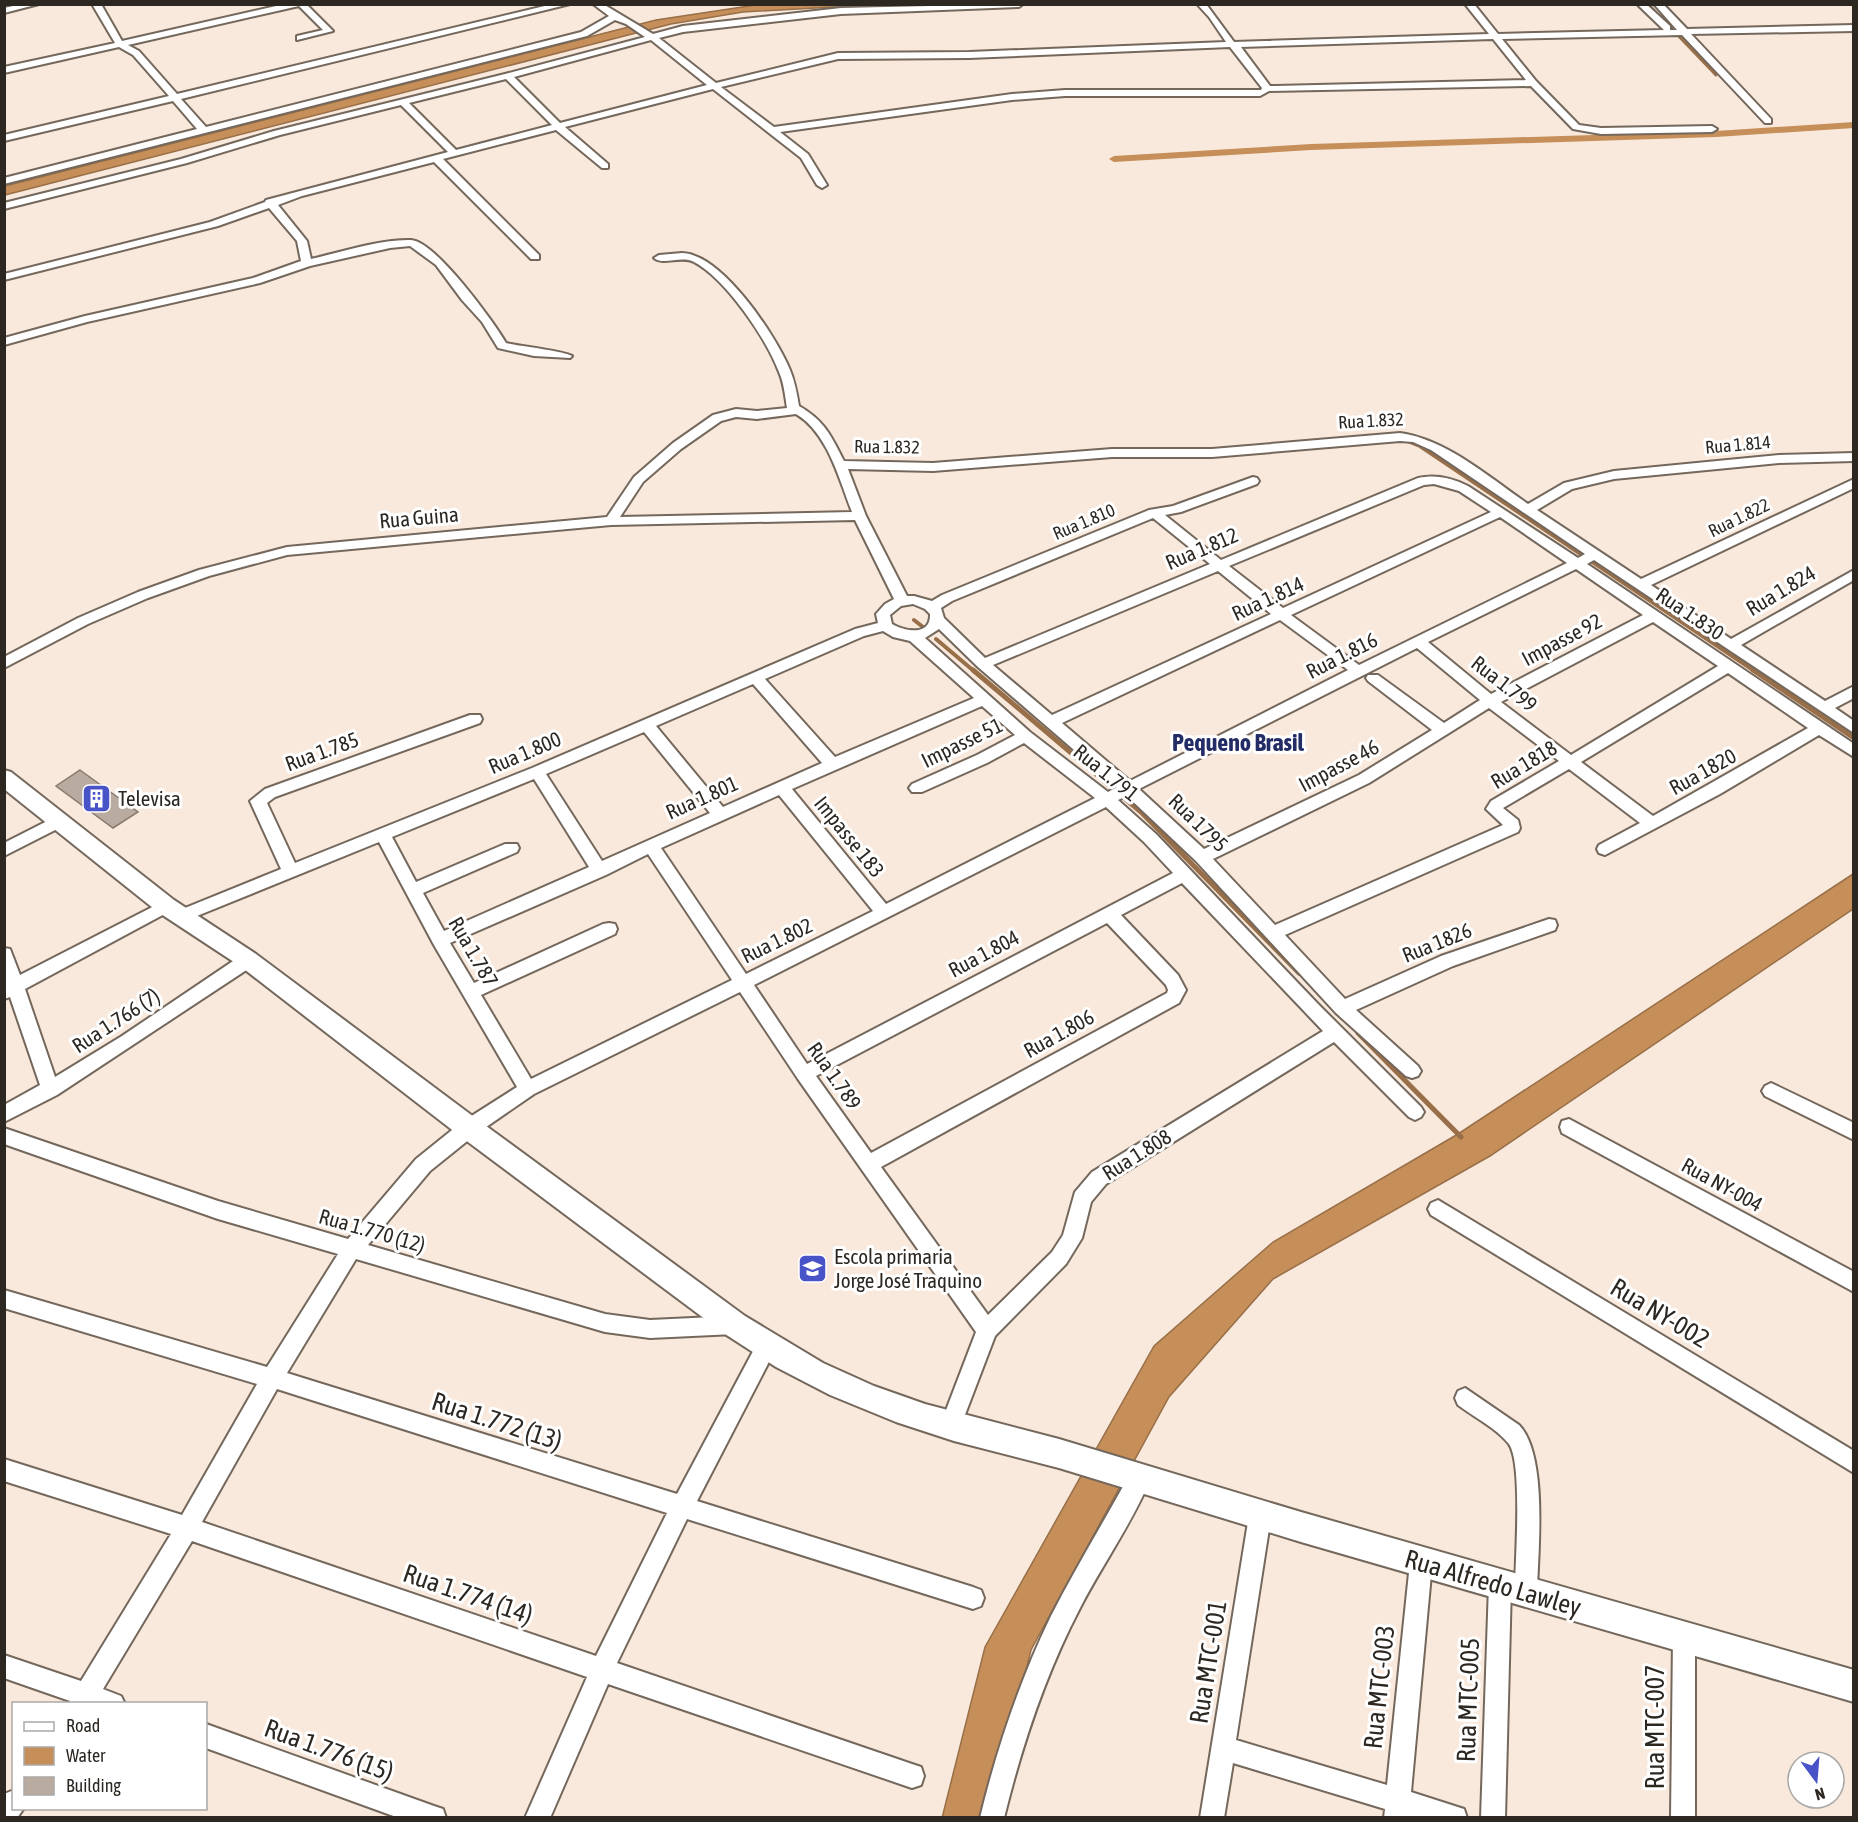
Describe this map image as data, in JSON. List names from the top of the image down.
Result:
{
  "streets": {
    "street": [
      "Rua 1.832",
      "Rua 1.814",
      "Rua Guina",
      "Rua 1.822",
      "Rua 1.810",
      "Rua 1.812",
      "Rua 1.824",
      "Rua 1.830",
      "Impasse 92",
      "Rua 1.816",
      "Rua 1.799",
      "Impasse 51",
      "Rua 1.785",
      "Rua 1.800",
      "Rua 1818",
      "Impasse 46",
      "Rua 1820",
      "Rua 1.791",
      "Rua 1.801",
      "Rua 1795",
      "Impasse 183",
      "Rua 1.802",
      "Rua 1826",
      "Rua 1.787",
      "Rua 1.804",
      "Rua 1.766 (7)",
      "Rua 1.806",
      "Rua 1.789",
      "Rua 1.808",
      "Rua NY-004",
      "Rua 1.770 (12)",
      "Rua NY-002",
      "Rua 1.772 (13)",
      "Rua Alfredo Lawley",
      "Rua 1.774 (14)",
      "Rua MTC-001",
      "Rua MTC-003",
      "Rua MTC-005",
      "Rua MTC-007",
      "Rua 1.776 (15)"
    ]
  },
  "crossings": [
    ["Rua 1.832", "Rua 1.814"],
    ["Rua 1.832", "Rua 1.822"],
    ["Rua 1.832", "Rua 1.824"],
    ["Rua 1.832", "Rua 1.816"],
    ["Rua 1.814", "Rua 1.830"],
    ["Rua 1.814", "Rua 1795"],
    ["Rua 1.810", "Rua 1.800"],
    ["Rua 1.810", "Rua 1.791"],
    ["Rua 1.810", "Rua 1795"],
    ["Rua 1.812", "Rua 1.830"],
    ["Rua 1.812", "Rua 1795"],
    ["Rua 1.830", "Impasse 92"],
    ["Rua 1.830", "Rua 1.816"],
    ["Rua 1.830", "Rua 1818"],
    ["Rua 1.830", "Rua 1820"],
    ["Impasse 92", "Rua 1.799"],
    ["Impasse 92", "Impasse 46"],
    ["Rua 1.816", "Rua 1.799"],
    ["Rua 1.816", "Rua 1.791"],
    ["Rua 1.816", "Rua 1795"],
    ["Rua 1.816", "Rua 1.802"],
    ["Rua 1.799", "Rua 1818"],
    ["Rua 1.799", "Impasse 46"],
    ["Rua 1.799", "Rua 1820"],
    ["Impasse 51", "Rua 1.791"],
    ["Rua 1.785", "Rua 1.800"],
    ["Rua 1.800", "Rua 1.791"],
    ["Rua 1.800", "Rua 1795"],
    ["Rua 1.800", "Rua 1.787"],
    ["Rua 1.800", "Rua Alfredo Lawley"],
    ["Rua 1818", "Rua 1795"],
    ["Impasse 46", "Rua 1795"],
    ["Rua 1.791", "Rua 1.801"],
    ["Rua 1.791", "Rua 1795"],
    ["Rua 1.791", "Rua 1.802"],
    ["Rua 1.791", "Rua 1.804"],
    ["Rua 1.791", "Rua 1.808"],
    ["Rua 1.801", "Impasse 183"],
    ["Rua 1.801", "Rua 1.787"],
    ["Rua 1.801", "Rua 1.789"],
    ["Rua 1795", "Rua 1826"],
    ["Impasse 183", "Rua 1.802"],
    ["Rua 1.802", "Rua 1.787"],
    ["Rua 1.802", "Rua 1.789"],
    ["Rua 1.802", "Rua 1.770 (12)"],
    ["Rua 1.802", "Rua 1.772 (13)"],
    ["Rua 1.802", "Rua Alfredo Lawley"],
    ["Rua 1.802", "Rua 1.774 (14)"],
    ["Rua 1.804", "Rua 1.806"],
    ["Rua 1.804", "Rua 1.789"],
    ["Rua 1.766 (7)", "Rua Alfredo Lawley"],
    ["Rua 1.806", "Rua 1.789"],
    ["Rua 1.789", "Rua 1.808"],
    ["Rua 1.808", "Rua Alfredo Lawley"],
    ["Rua 1.770 (12)", "Rua Alfredo Lawley"],
    ["Rua Alfredo Lawley", "Rua MTC-001"],
    ["Rua Alfredo Lawley", "Rua MTC-003"],
    ["Rua Alfredo Lawley", "Rua MTC-005"],
    ["Rua Alfredo Lawley", "Rua MTC-007"]
  ],
  "districts": ["Pequeno Brasil"],
  "places": {
    "building": ["Televisa"],
    "school or university": ["Escola primaria Jorge José Traquino"]
  },
  "legend": ["Road", "Water", "Building"],
  "north": "bottom"
}
